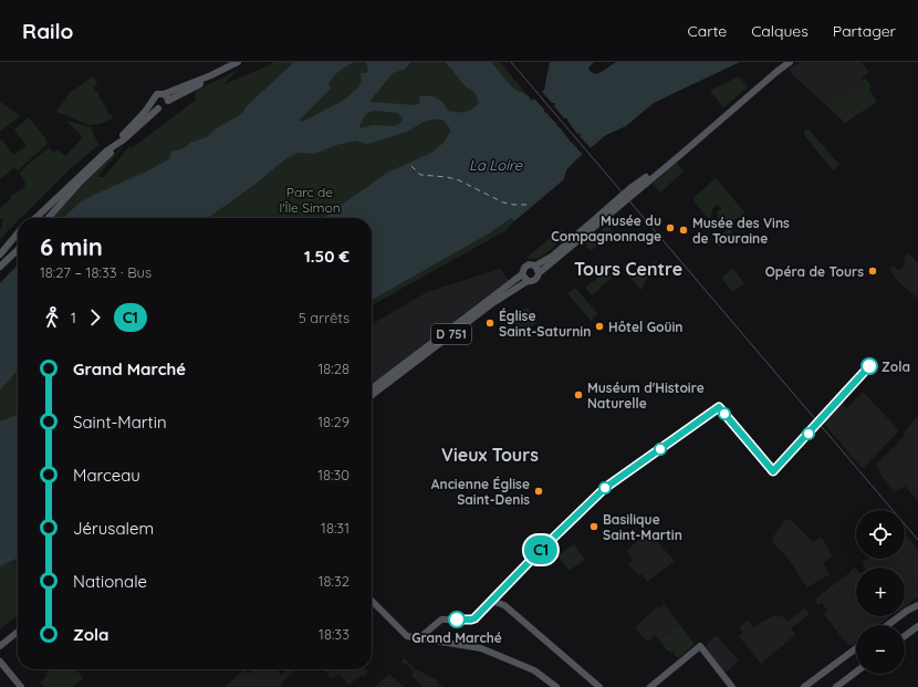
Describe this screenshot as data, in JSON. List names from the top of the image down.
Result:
{
  "streets": {
    "main road": ["D 751"]
  },
  "districts": ["Tours Centre", "Vieux Tours"],
  "water": ["La Loire"],
  "parks": ["Parc de l'Île Simon"],
  "places": [
    "Musée du Compagnonnage",
    "Musée des Vins de Touraine",
    "Opéra de Tours",
    "Église Saint-Saturnin",
    "Hôtel Goüin",
    "Zola",
    "Muséum d'Histoire Naturelle",
    "Ancienne Église Saint-Denis",
    "Basilique Saint-Martin",
    "Grand Marché"
  ],
  "lines": ["bus line C1"],
  "page": {
    "header": "Railo",
    "nav": ["Carte", "Calques", "Partager"],
    "on_map": "C1",
    "heading": ["6 min", "18:27 – 18:33 · Bus", "1.50 €"],
    "legs": ["1", "C1", "5 arrêts"],
    "list": [
      {
        "name": "Grand Marché",
        "value": "18:28"
      },
      {
        "name": "Saint-Martin",
        "value": "18:29"
      },
      {
        "name": "Marceau",
        "value": "18:30"
      },
      {
        "name": "Jérusalem",
        "value": "18:31"
      },
      {
        "name": "Nationale",
        "value": "18:32"
      },
      {
        "name": "Zola",
        "value": "18:33"
      }
    ],
    "map_buttons": ["+", "−"]
  }
}
